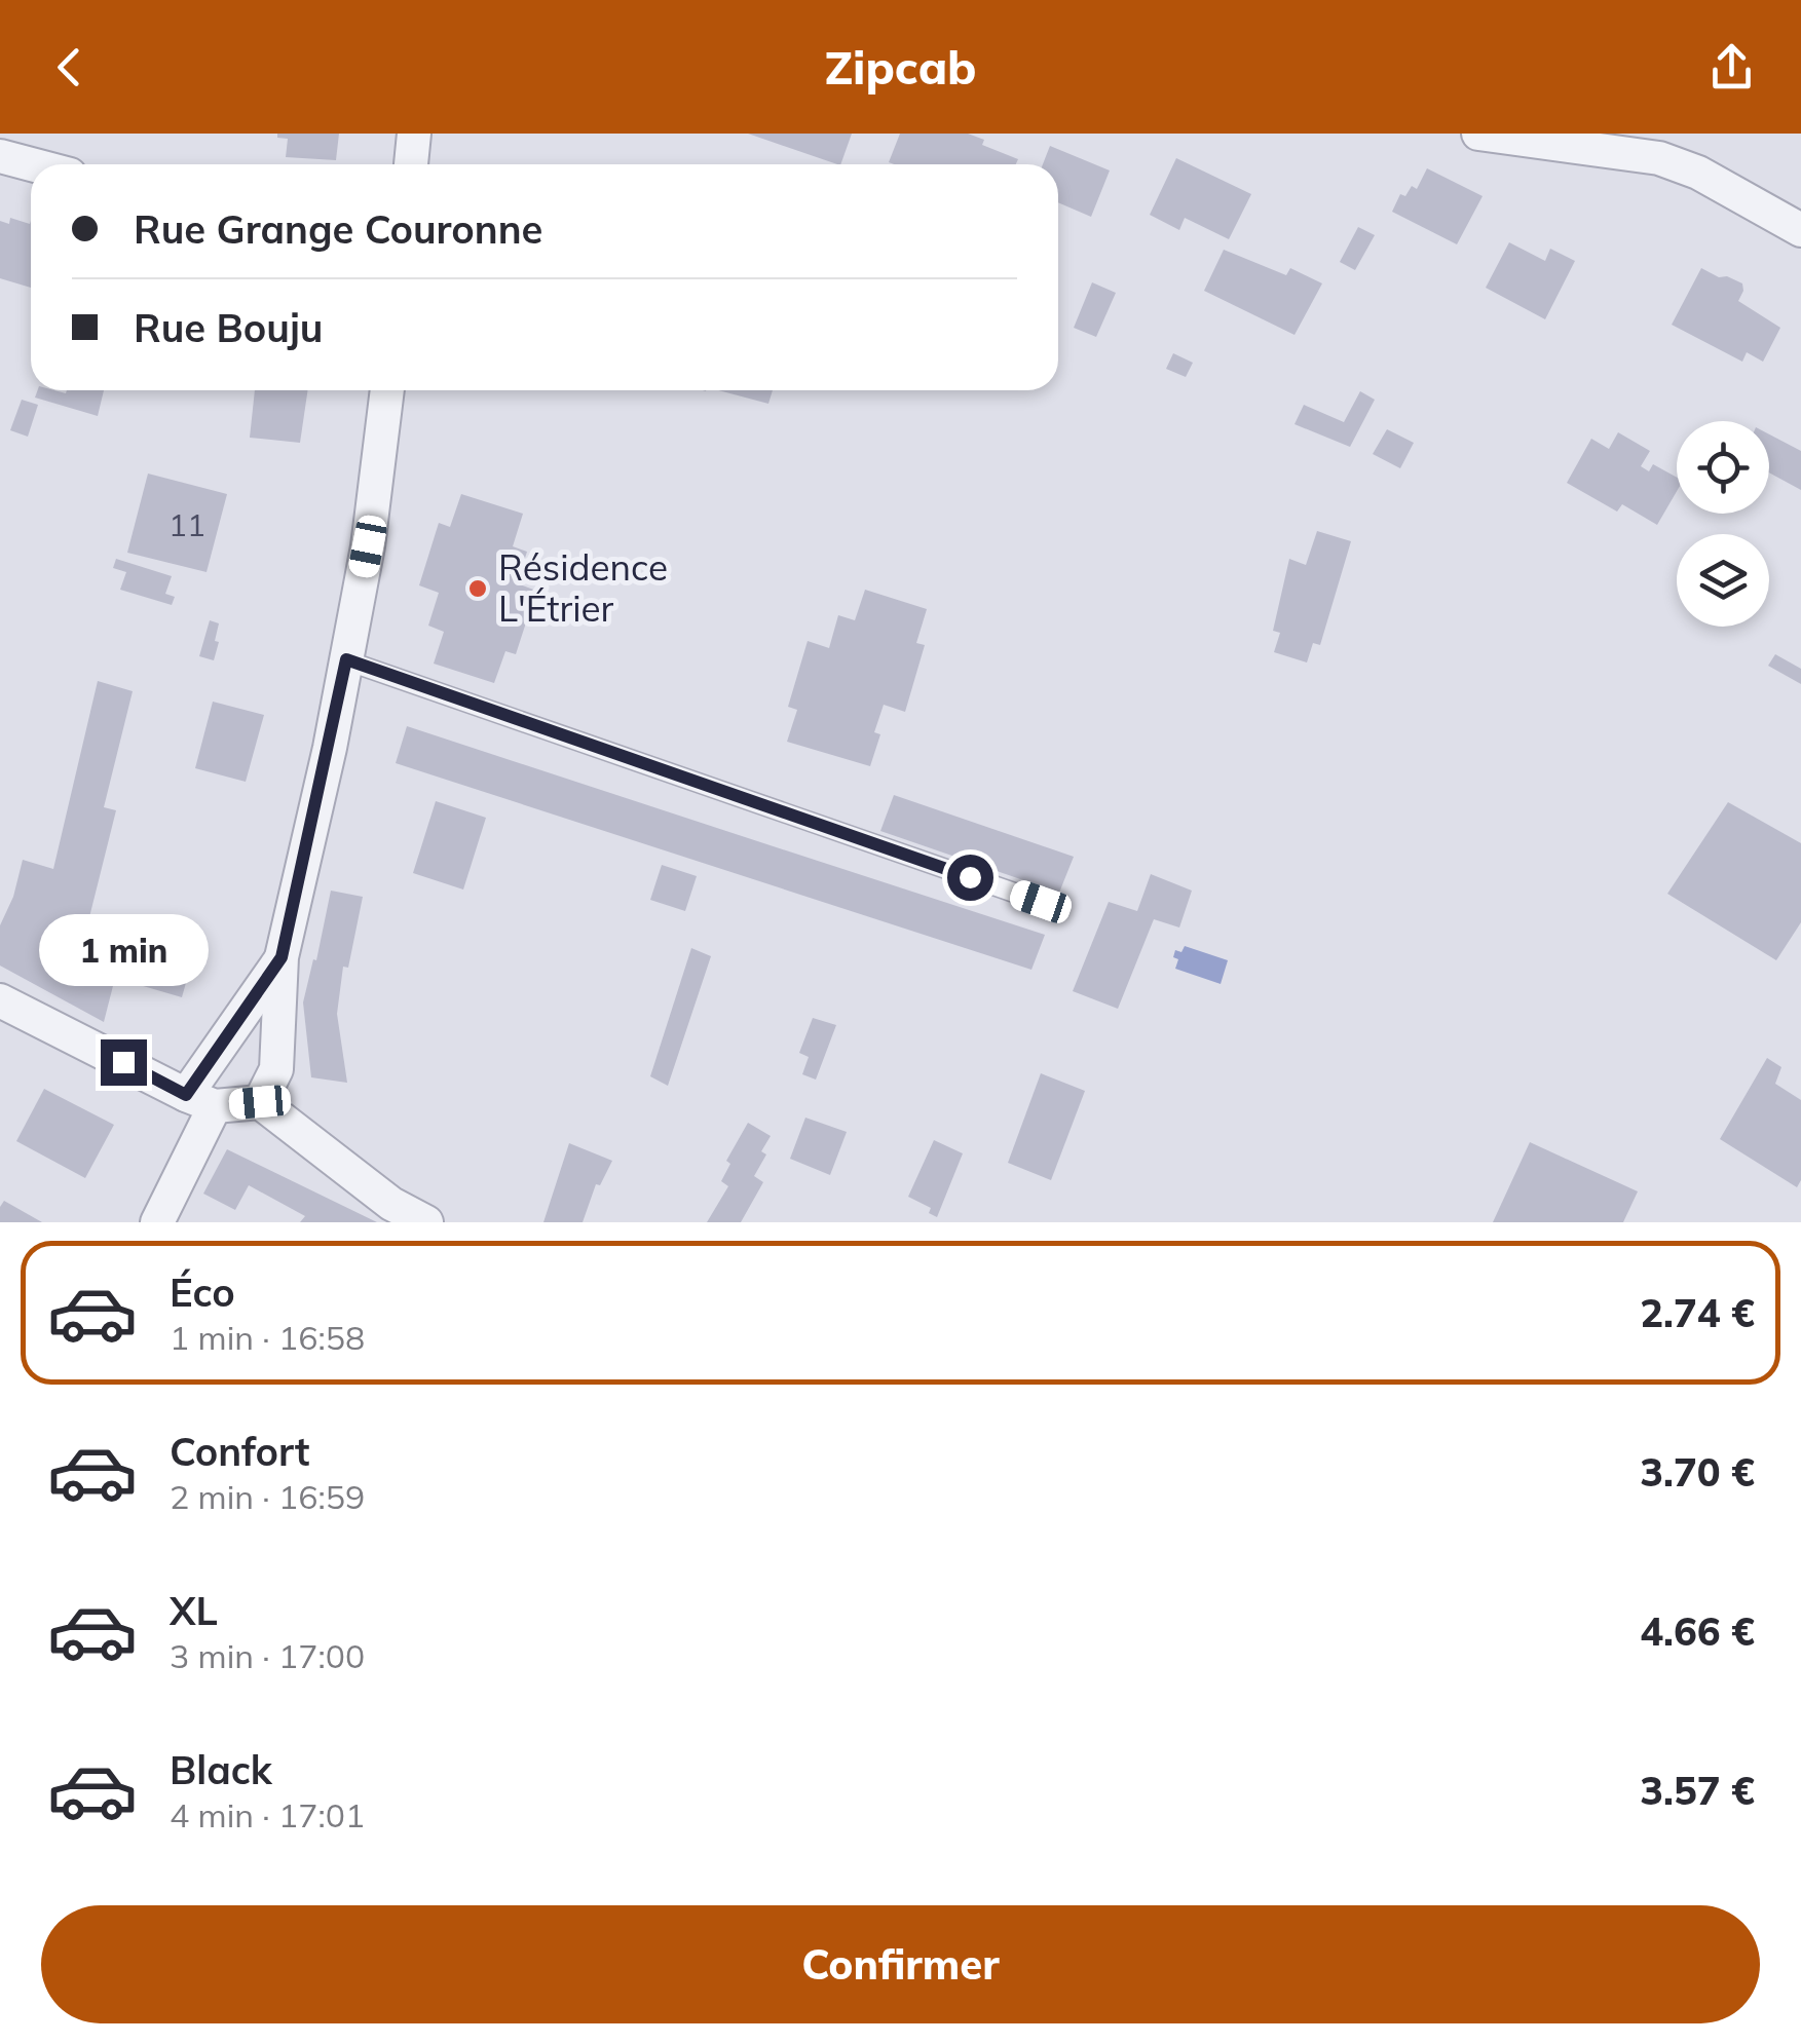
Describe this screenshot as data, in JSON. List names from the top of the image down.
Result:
{
  "places": ["Résidence L'Étrier"],
  "house_numbers": ["11"],
  "page": {
    "header": "Zipcab",
    "banner": ["Rue Grange Couronne", "Rue Bouju"],
    "bubble": "1 min",
    "list": [
      {
        "name": "Éco",
        "note": "1 min · 16:58",
        "value": "2.74 €"
      },
      {
        "name": "Confort",
        "note": "2 min · 16:59",
        "value": "3.70 €"
      },
      {
        "name": "XL",
        "note": "3 min · 17:00",
        "value": "4.66 €"
      },
      {
        "name": "Black",
        "note": "4 min · 17:01",
        "value": "3.57 €"
      }
    ],
    "buttons": "Confirmer"
  }
}
